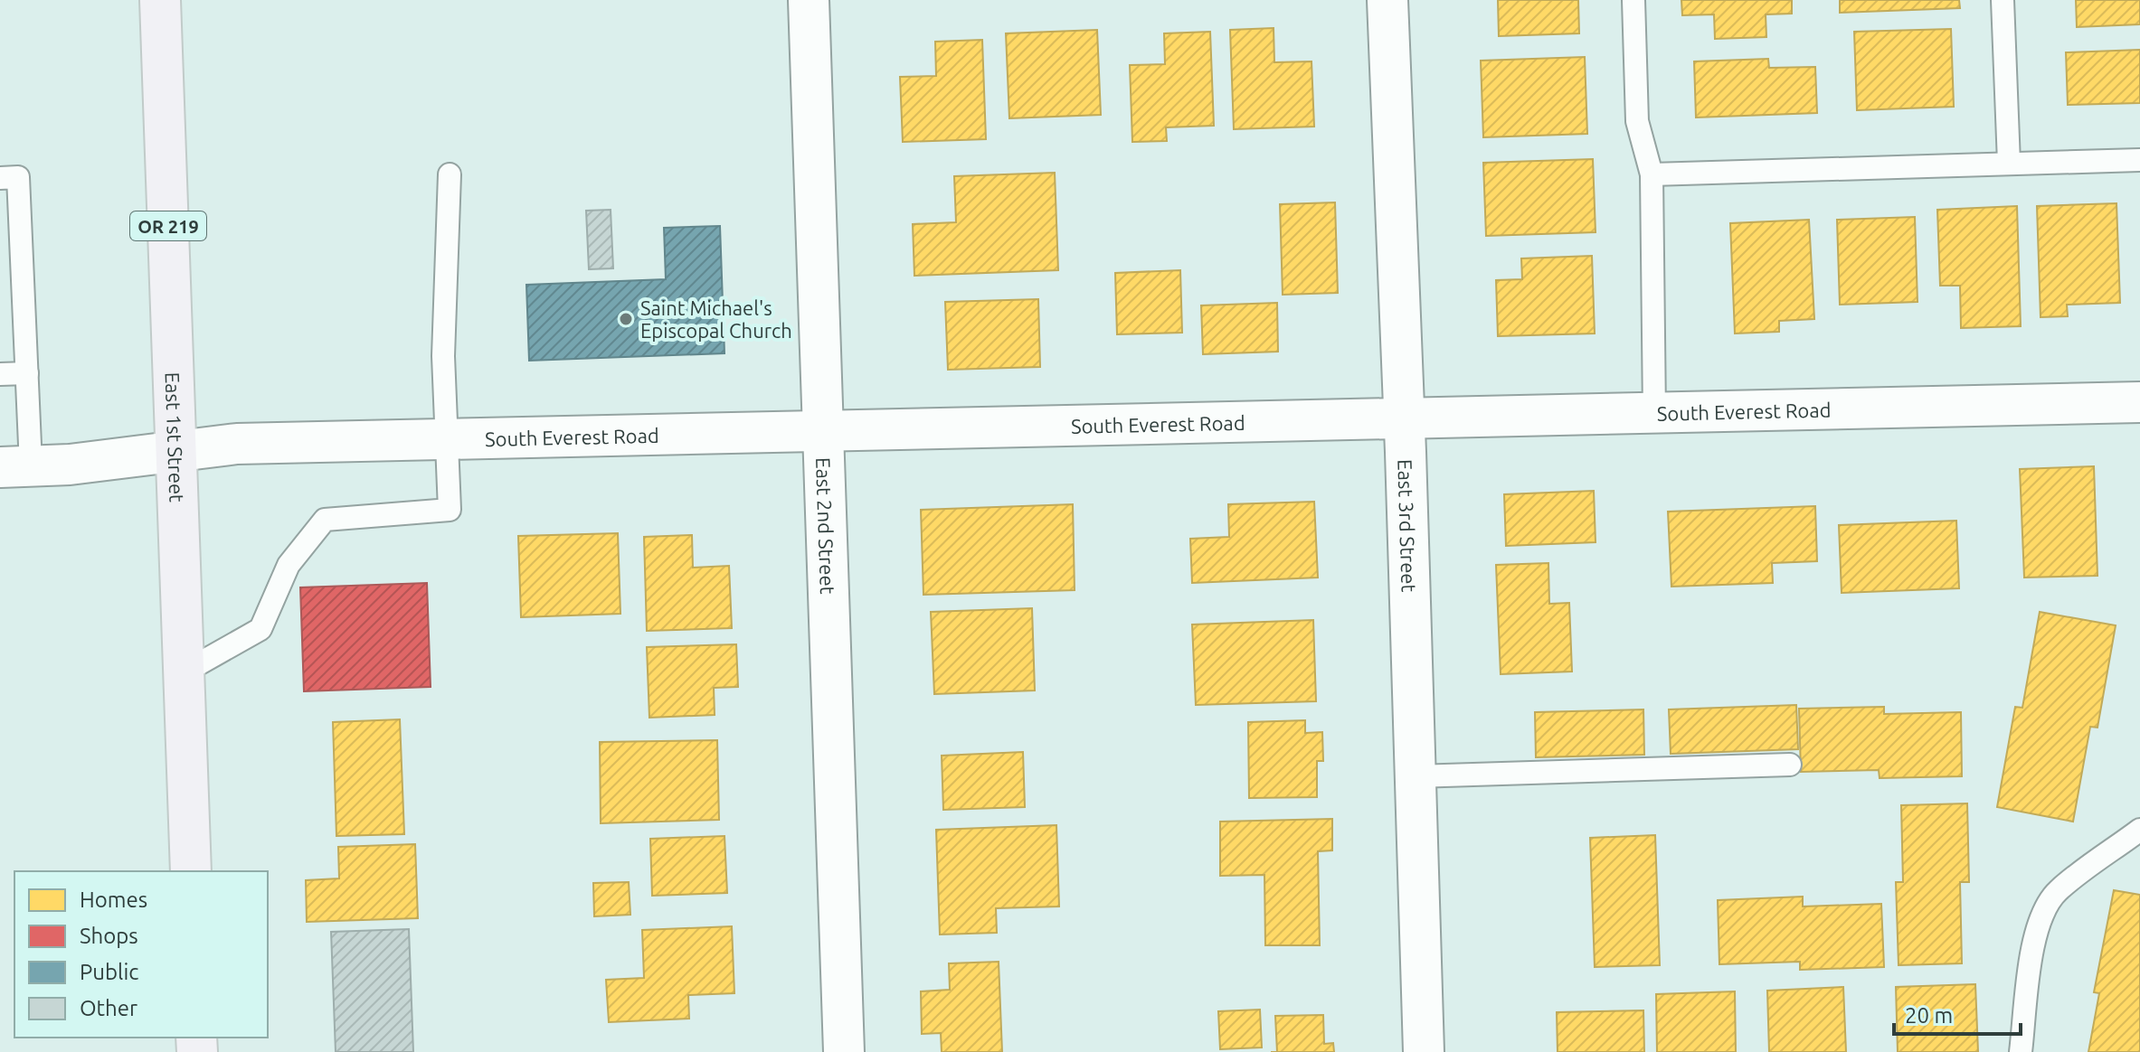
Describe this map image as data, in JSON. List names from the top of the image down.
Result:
{
  "streets": {
    "main road": ["OR 219", "East 1st Street"],
    "street": ["South Everest Road", "East 2nd Street", "East 3rd Street"]
  },
  "crossings": [
    ["South Everest Road", "East 1st Street"],
    ["South Everest Road", "East 2nd Street"],
    ["South Everest Road", "East 3rd Street"]
  ],
  "places": ["Saint Michael's Episcopal Church"],
  "legend": [
    "Homes",
    "Shops",
    "Public",
    "Other"
  ],
  "scale_bar": "20 m"
}
